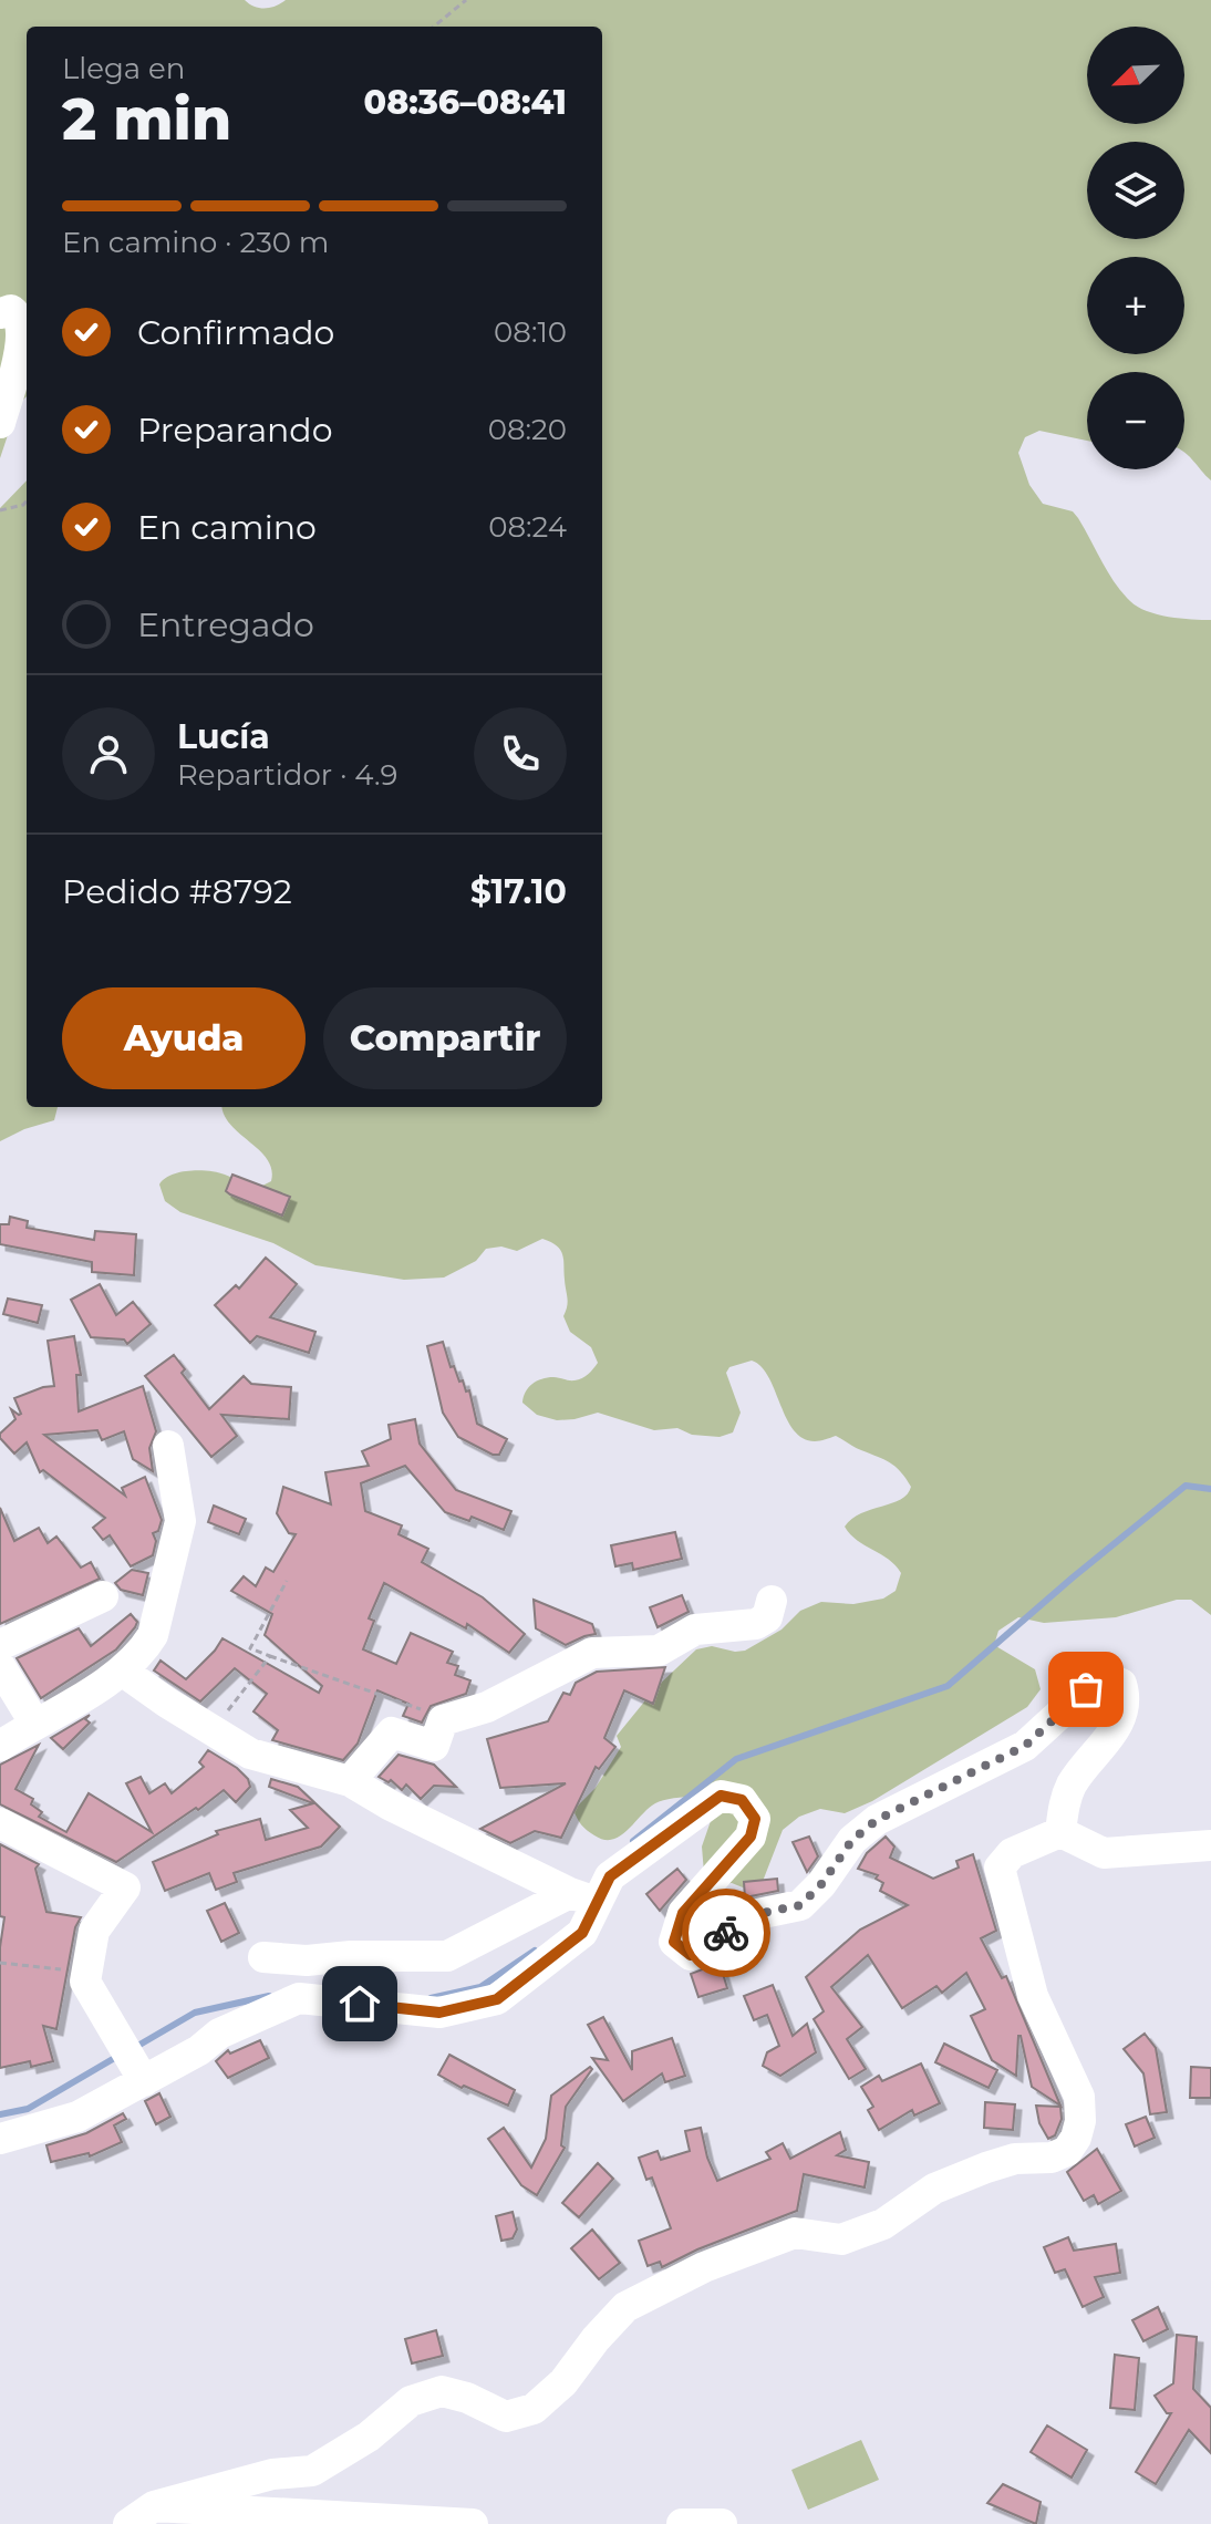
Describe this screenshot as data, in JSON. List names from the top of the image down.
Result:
{
  "north": "bottom left",
  "page": {
    "map_buttons": ["+", "−"],
    "heading": ["2 min", "Llega en", "08:36–08:41"],
    "panel": [
      "Lucía",
      "Repartidor · 4.9",
      "Pedido #8792",
      "$17.10"
    ],
    "bar": "En camino · 230 m",
    "list": [
      ["Confirmado", "08:10"],
      ["Preparando", "08:20"],
      ["En camino", "08:24"],
      "Entregado"
    ],
    "buttons": ["Ayuda", "Compartir"]
  }
}
